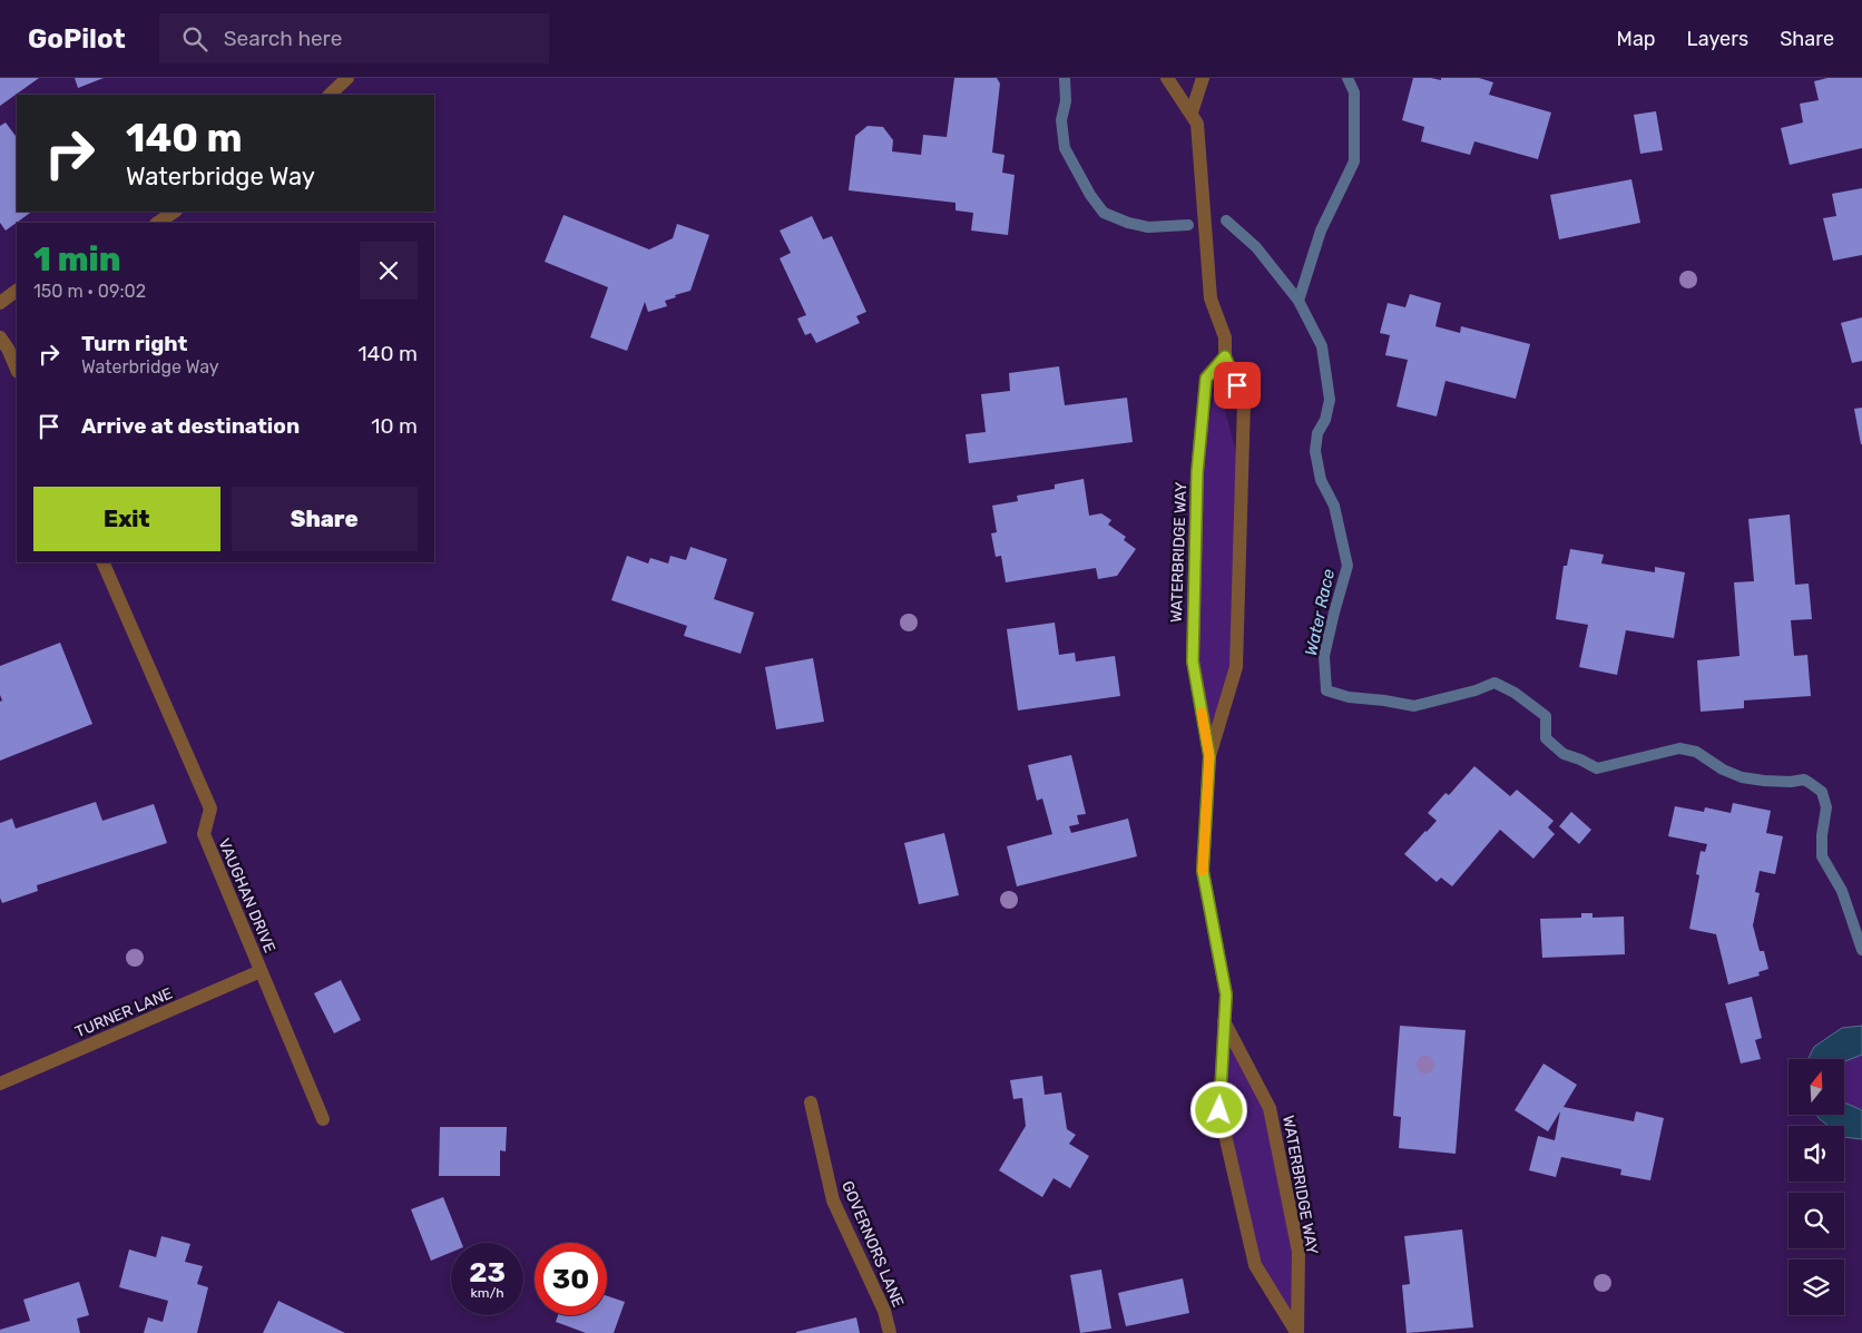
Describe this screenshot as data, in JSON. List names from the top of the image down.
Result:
{
  "streets": {
    "street": [
      "WATERBRIDGE WAY",
      "VAUGHAN DRIVE",
      "TURNER LANE",
      "GOVERNORS LANE"
    ]
  },
  "crossings": [
    ["VAUGHAN DRIVE", "TURNER LANE"]
  ],
  "water": ["Water Race"],
  "north": "top",
  "page": {
    "header": "GoPilot",
    "search": "Search here",
    "nav": ["Map", "Layers", "Share"],
    "turn": ["140 m", "Waterbridge Way"],
    "heading": ["1 min", "150 m · 09:02"],
    "list": [
      {
        "name": "Turn right",
        "note": "Waterbridge Way",
        "value": "140 m"
      },
      {
        "name": "Arrive at destination",
        "value": "10 m"
      }
    ],
    "buttons": ["Exit", "Share"],
    "speed": "23 km/h",
    "limit": "30"
  }
}
